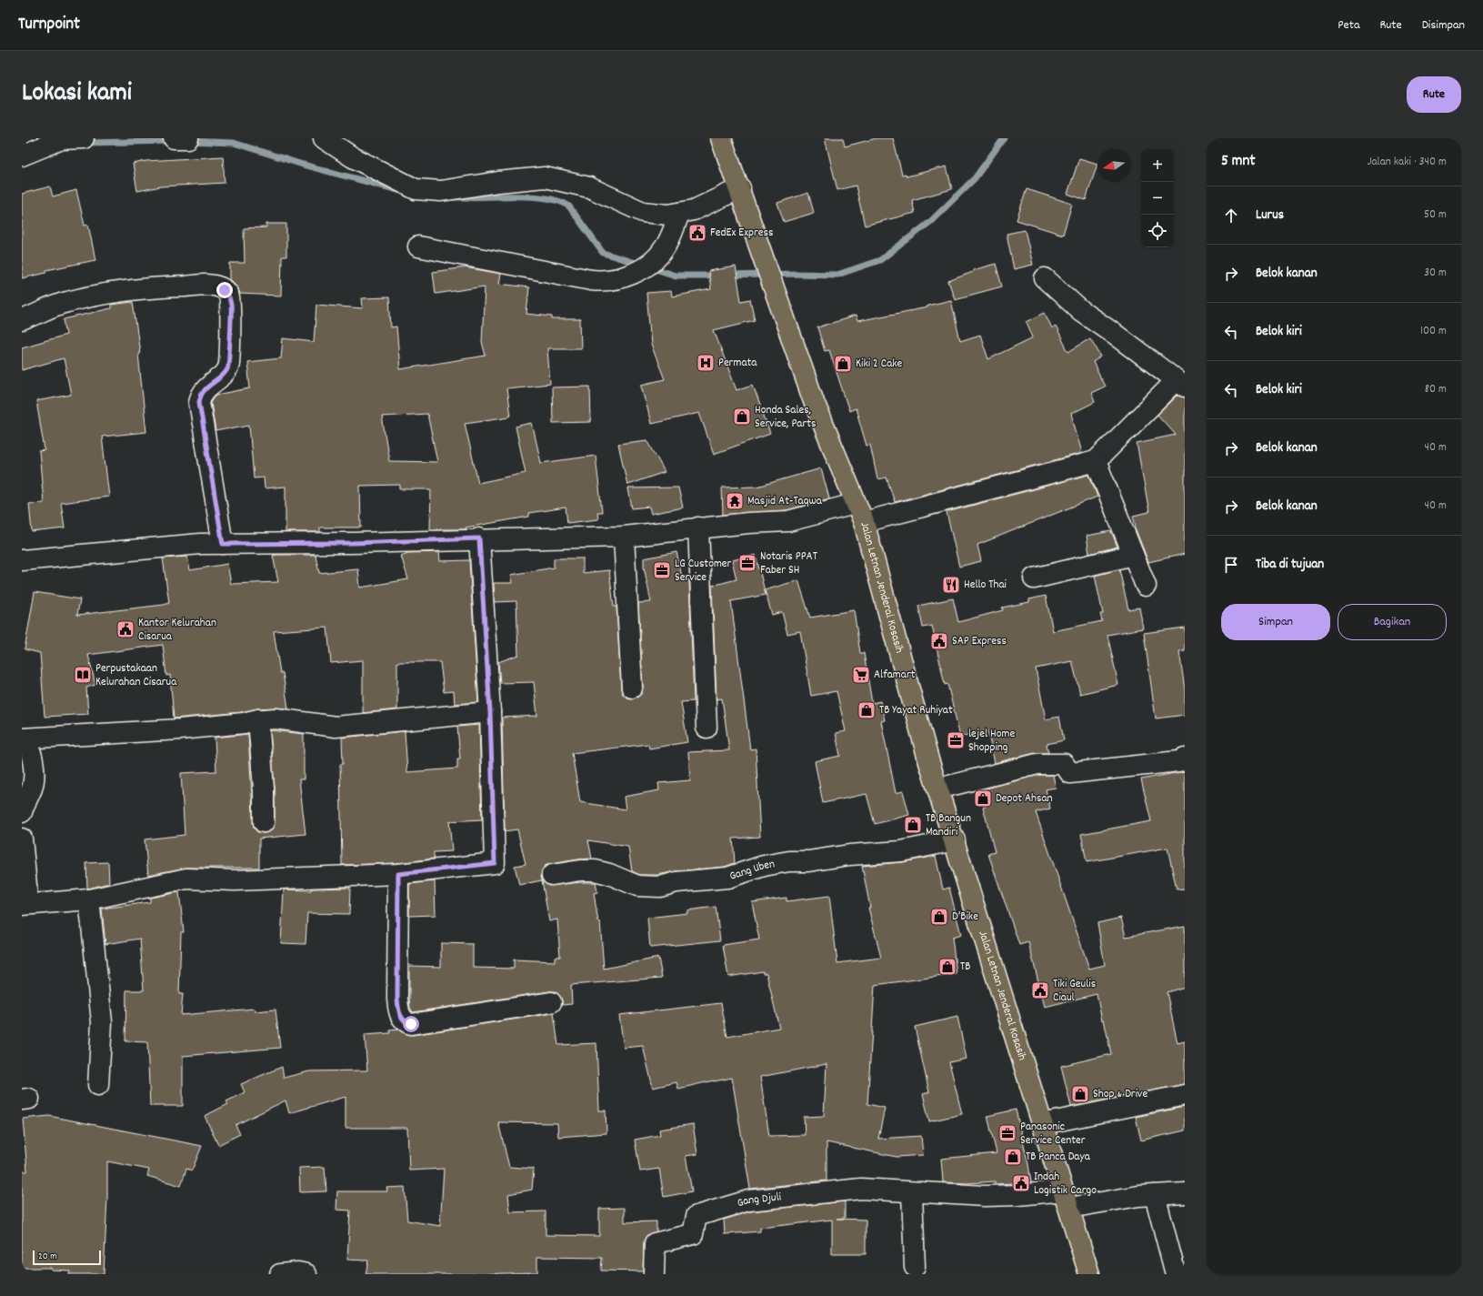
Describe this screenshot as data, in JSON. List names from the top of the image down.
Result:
{
  "streets": {
    "highway": ["Jalan Letnan Jenderal Kosasih"],
    "street": ["Gang Uben", "Gang Djuli"]
  },
  "crossings": [
    ["Jalan Letnan Jenderal Kosasih", "Gang Uben"],
    ["Jalan Letnan Jenderal Kosasih", "Gang Djuli"]
  ],
  "places": {
    "public building": [
      "FedEx Express",
      "Kantor Kelurahan Cisarua",
      "SAP Express",
      "Tiki Geulis Ciaul",
      "Indah Logistik Cargo"
    ],
    "hospital": ["Permata"],
    "shop": [
      "Kiki 2 Cake",
      "Honda Sales, Service, Parts",
      "TB Yayat Ruhiyat",
      "Depot Ahsan",
      "TB Bangun Mandiri",
      "D’Bike",
      "TB",
      "Shop & Drive",
      "TB Panca Daya"
    ],
    "temple": ["Masjid At-Taqwa"],
    "office": [
      "Notaris PPAT Faber SH",
      "LG Customer Service",
      "lejel Home Shopping",
      "Panasonic Service Center"
    ],
    "restaurant": ["Hello Thai"],
    "library": ["Perpustakaan Kelurahan Cisarua"],
    "supermarket": ["Alfamart"]
  },
  "scale_bar": "20 m",
  "north": "left",
  "page": {
    "header": "Turnpoint",
    "nav": ["Peta", "Rute", "Disimpan"],
    "title": "Lokasi kami",
    "buttons": [
      "Rute",
      ["Simpan", "Bagikan"]
    ],
    "heading": ["5 mnt", "Jalan kaki · 340 m"],
    "map_buttons": ["+", "−"],
    "list": [
      ["Lurus", "50 m"],
      ["Belok kanan", "30 m"],
      ["Belok kiri", "100 m"],
      ["Belok kiri", "80 m"],
      ["Belok kanan", "40 m"],
      ["Belok kanan", "40 m"],
      "Tiba di tujuan"
    ],
    "scale": "20 m"
  }
}
